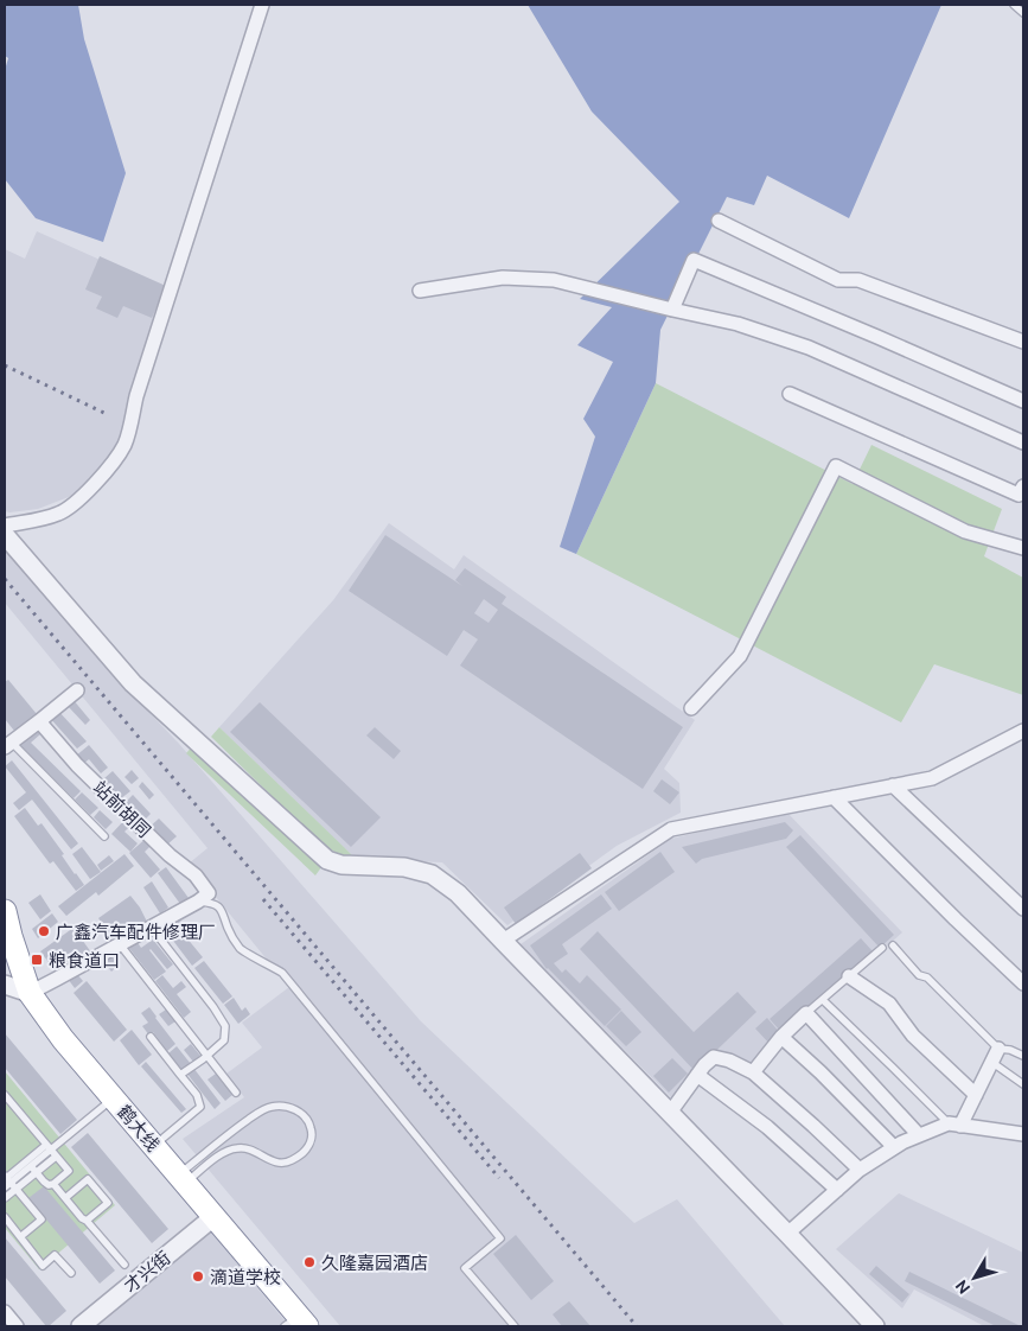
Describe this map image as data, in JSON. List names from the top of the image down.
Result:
{
  "streets": {
    "highway": ["鹤大线"],
    "street": ["站前胡同", "才兴街"]
  },
  "crossings": [
    ["鹤大线", "才兴街"]
  ],
  "places": {
    "other": ["广鑫汽车配件修理厂", "久隆嘉园酒店", "滴道学校"],
    "transit": ["粮食道口"]
  },
  "north": "bottom left"
}
